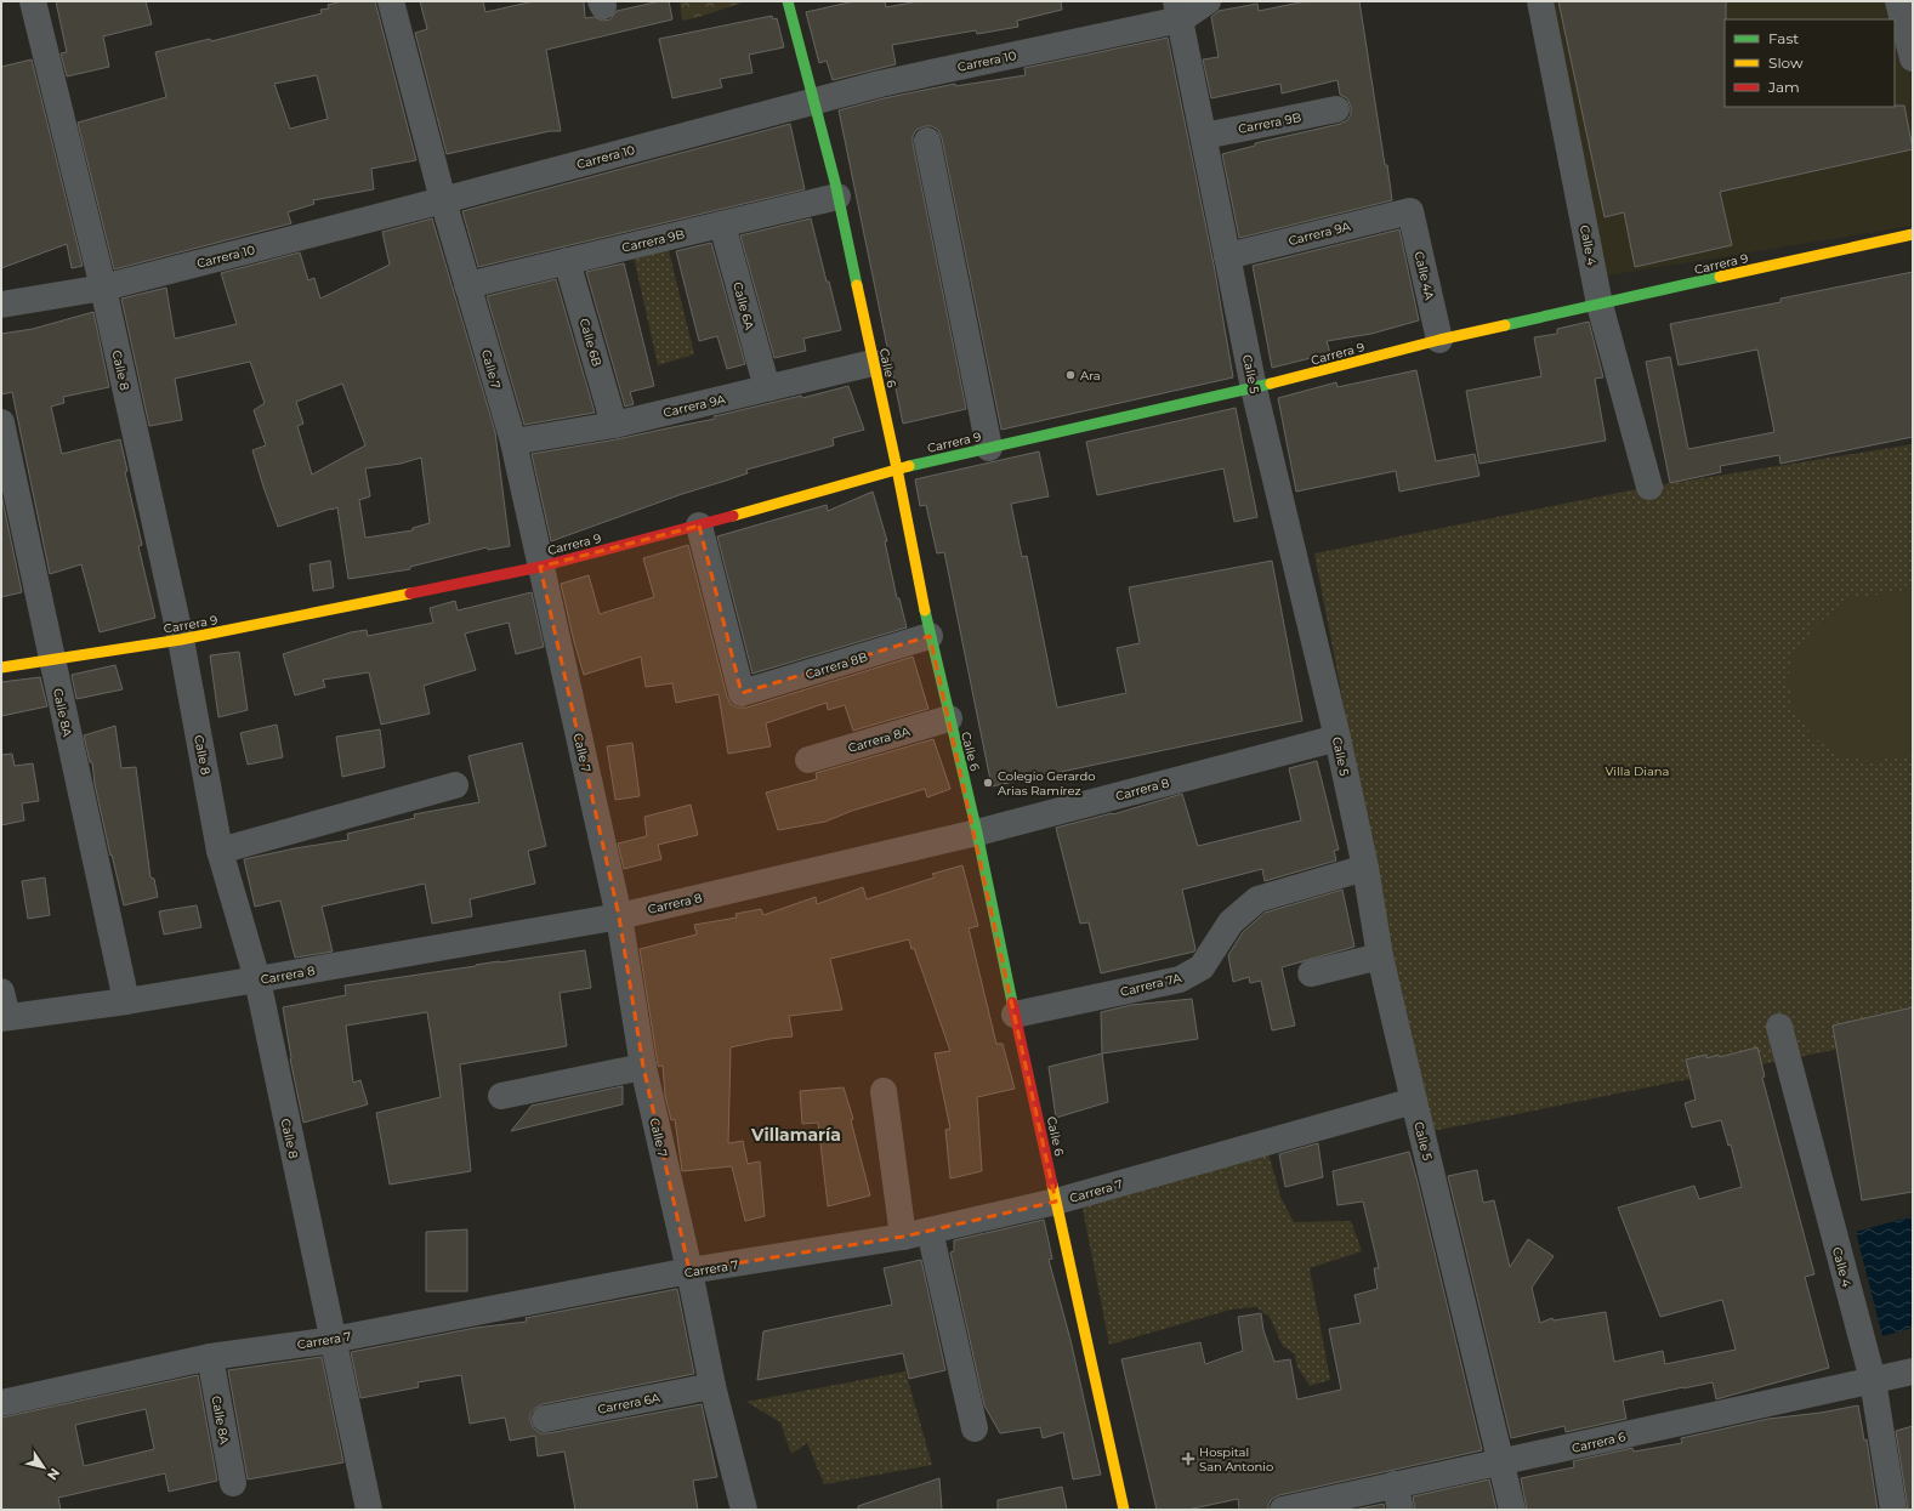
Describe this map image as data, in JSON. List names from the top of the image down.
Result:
{
  "streets": {
    "street": [
      "Carrera 10",
      "Carrera 9B",
      "Carrera 9A",
      "Calle 4",
      "Carrera 9",
      "Calle 4A",
      "Calle 6A",
      "Calle 6B",
      "Calle 6",
      "Calle 7",
      "Calle 8",
      "Calle 5",
      "Carrera 8B",
      "Calle 8A",
      "Carrera 8A",
      "Carrera 8",
      "Carrera 7A",
      "Carrera 7",
      "Carrera 6A",
      "Carrera 6"
    ]
  },
  "crossings": [
    ["Carrera 10", "Calle 6"],
    ["Carrera 10", "Calle 7"],
    ["Carrera 10", "Calle 8"],
    ["Carrera 10", "Calle 5"],
    ["Carrera 9B", "Calle 6A"],
    ["Carrera 9B", "Calle 6B"],
    ["Carrera 9B", "Calle 6"],
    ["Carrera 9B", "Calle 7"],
    ["Carrera 9B", "Calle 5"],
    ["Carrera 9A", "Calle 4A"],
    ["Carrera 9A", "Calle 6A"],
    ["Carrera 9A", "Calle 6B"],
    ["Carrera 9A", "Calle 6"],
    ["Carrera 9A", "Calle 7"],
    ["Carrera 9A", "Calle 5"],
    ["Calle 4", "Carrera 9"],
    ["Calle 4", "Carrera 6"],
    ["Carrera 9", "Calle 4A"],
    ["Carrera 9", "Calle 6"],
    ["Carrera 9", "Calle 7"],
    ["Carrera 9", "Calle 8"],
    ["Carrera 9", "Calle 5"],
    ["Carrera 9", "Carrera 8B"],
    ["Carrera 9", "Calle 8A"],
    ["Calle 6", "Carrera 8B"],
    ["Calle 6", "Carrera 8A"],
    ["Calle 6", "Carrera 8"],
    ["Calle 6", "Carrera 7A"],
    ["Calle 6", "Carrera 7"],
    ["Calle 7", "Carrera 8"],
    ["Calle 7", "Carrera 7"],
    ["Calle 7", "Carrera 6A"],
    ["Calle 8", "Carrera 8"],
    ["Calle 8", "Carrera 7"],
    ["Calle 5", "Carrera 8"],
    ["Calle 5", "Carrera 7A"],
    ["Calle 5", "Carrera 7"],
    ["Calle 5", "Carrera 6"],
    ["Calle 8A", "Carrera 8"],
    ["Calle 8A", "Carrera 7"]
  ],
  "districts": ["Villamaría"],
  "parks": ["Villa Diana"],
  "places": {
    "other": ["Ara", "Colegio Gerardo Arias Ramírez"],
    "health": ["Hospital San Antonio"]
  },
  "legend": ["Fast", "Slow", "Jam"],
  "north": "bottom right"
}
